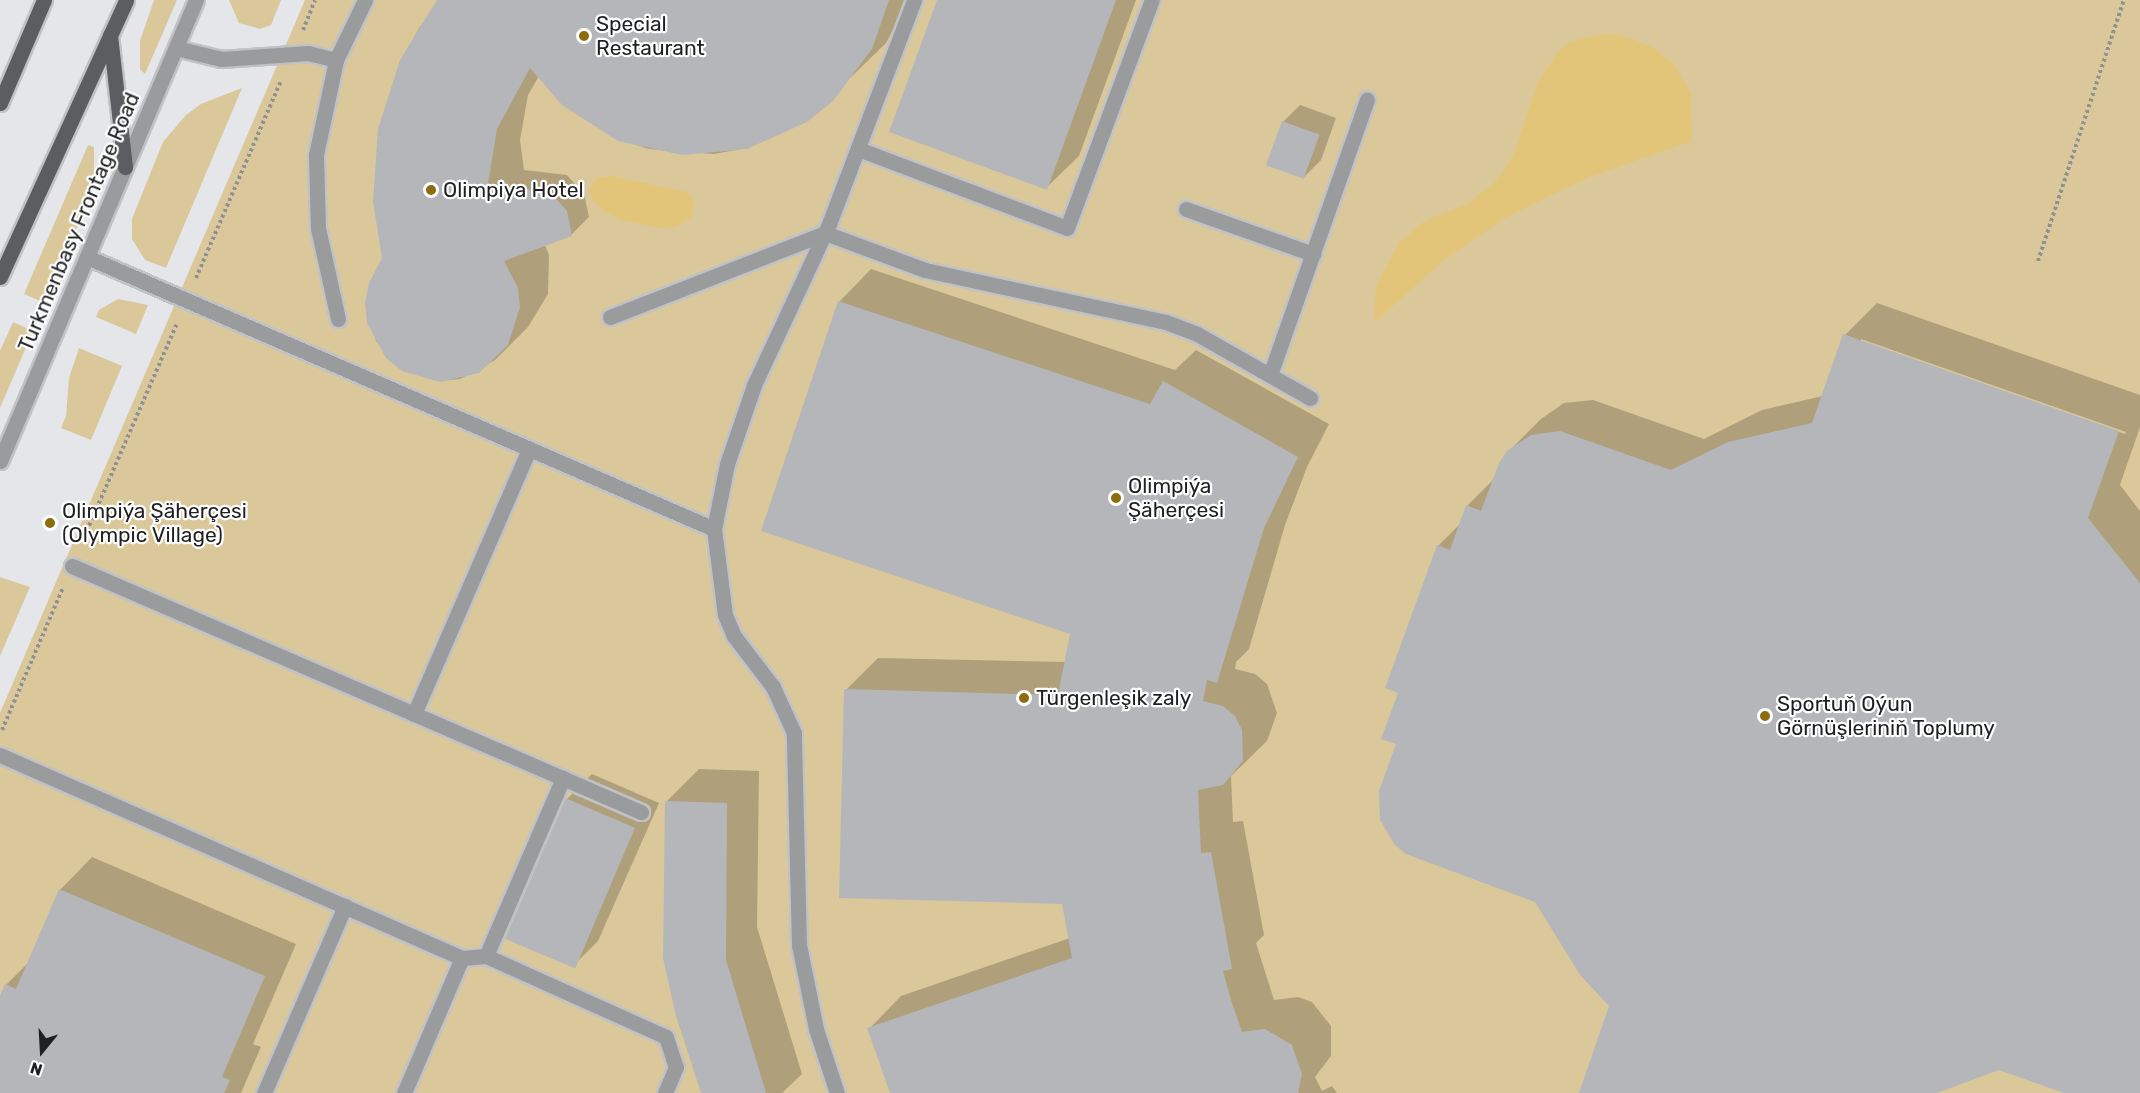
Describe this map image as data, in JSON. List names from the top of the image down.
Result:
{
  "streets": {
    "street": ["Turkmenbasy Frontage Road"]
  },
  "places": [
    "Special Restaurant",
    "Olimpiya Hotel",
    "Olimpiýa Şäherçesi",
    "Olimpiýa Şäherçesi (Olympic Village)",
    "Türgenleşik zaly",
    "Sportuň Oýun Görnüşleriniň Toplumy"
  ],
  "north": "bottom"
}
